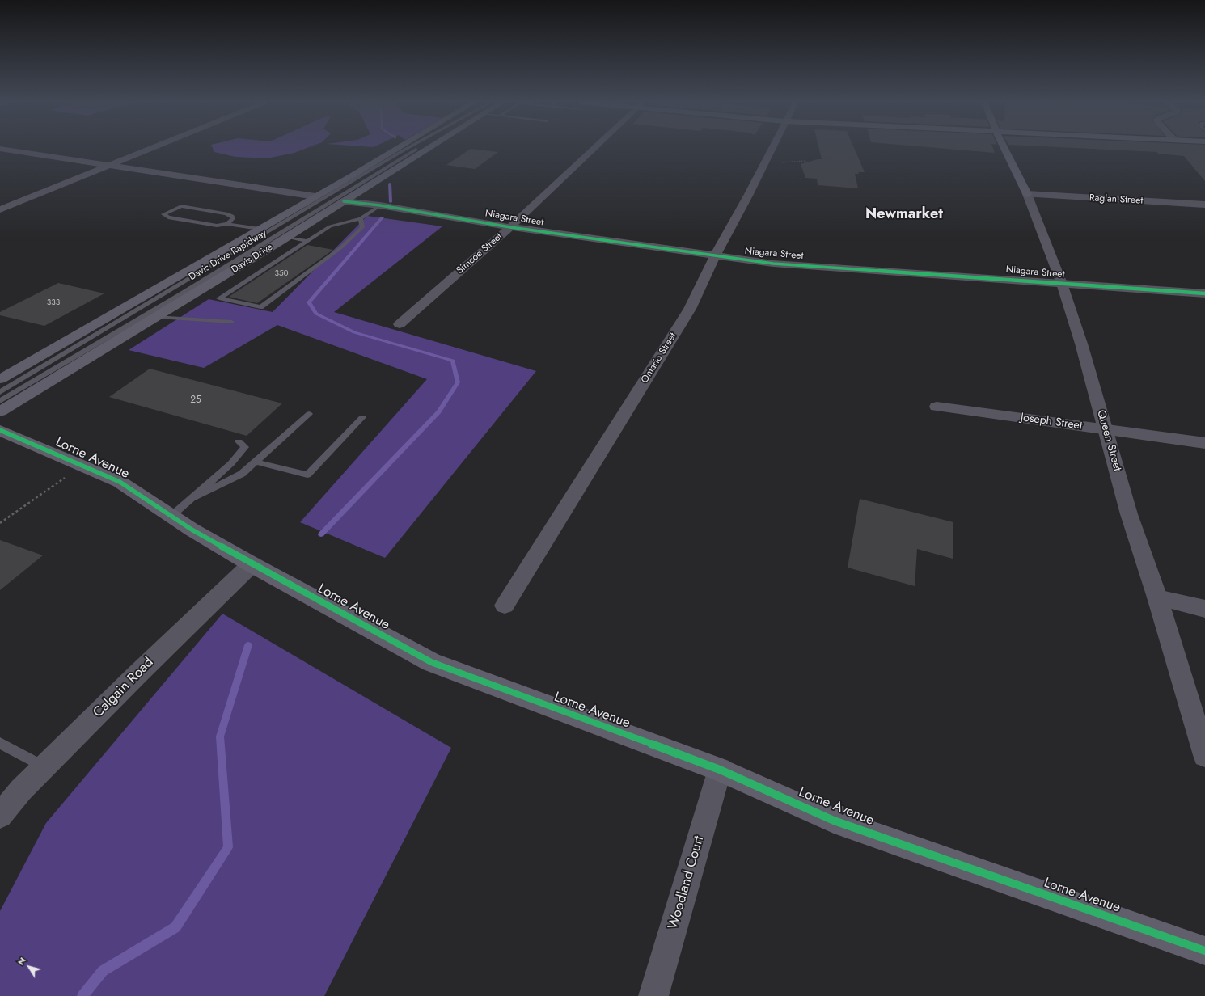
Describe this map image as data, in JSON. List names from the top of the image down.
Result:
{
  "streets": {
    "main road": ["Davis Drive", "Queen Street", "Lorne Avenue"],
    "street": [
      "Raglan Street",
      "Niagara Street",
      "Simcoe Street",
      "Ontario Street",
      "Joseph Street",
      "Calgain Road",
      "Woodland Court"
    ],
    "lane": ["Davis Drive Rapidway"]
  },
  "crossings": [
    ["Raglan Street", "Queen Street"],
    ["Niagara Street", "Simcoe Street"],
    ["Niagara Street", "Davis Drive"],
    ["Niagara Street", "Ontario Street"],
    ["Niagara Street", "Queen Street"],
    ["Joseph Street", "Queen Street"],
    ["Lorne Avenue", "Calgain Road"],
    ["Lorne Avenue", "Woodland Court"]
  ],
  "districts": ["Newmarket"],
  "house_numbers": ["350", "333", "25"],
  "north": "top left"
}
